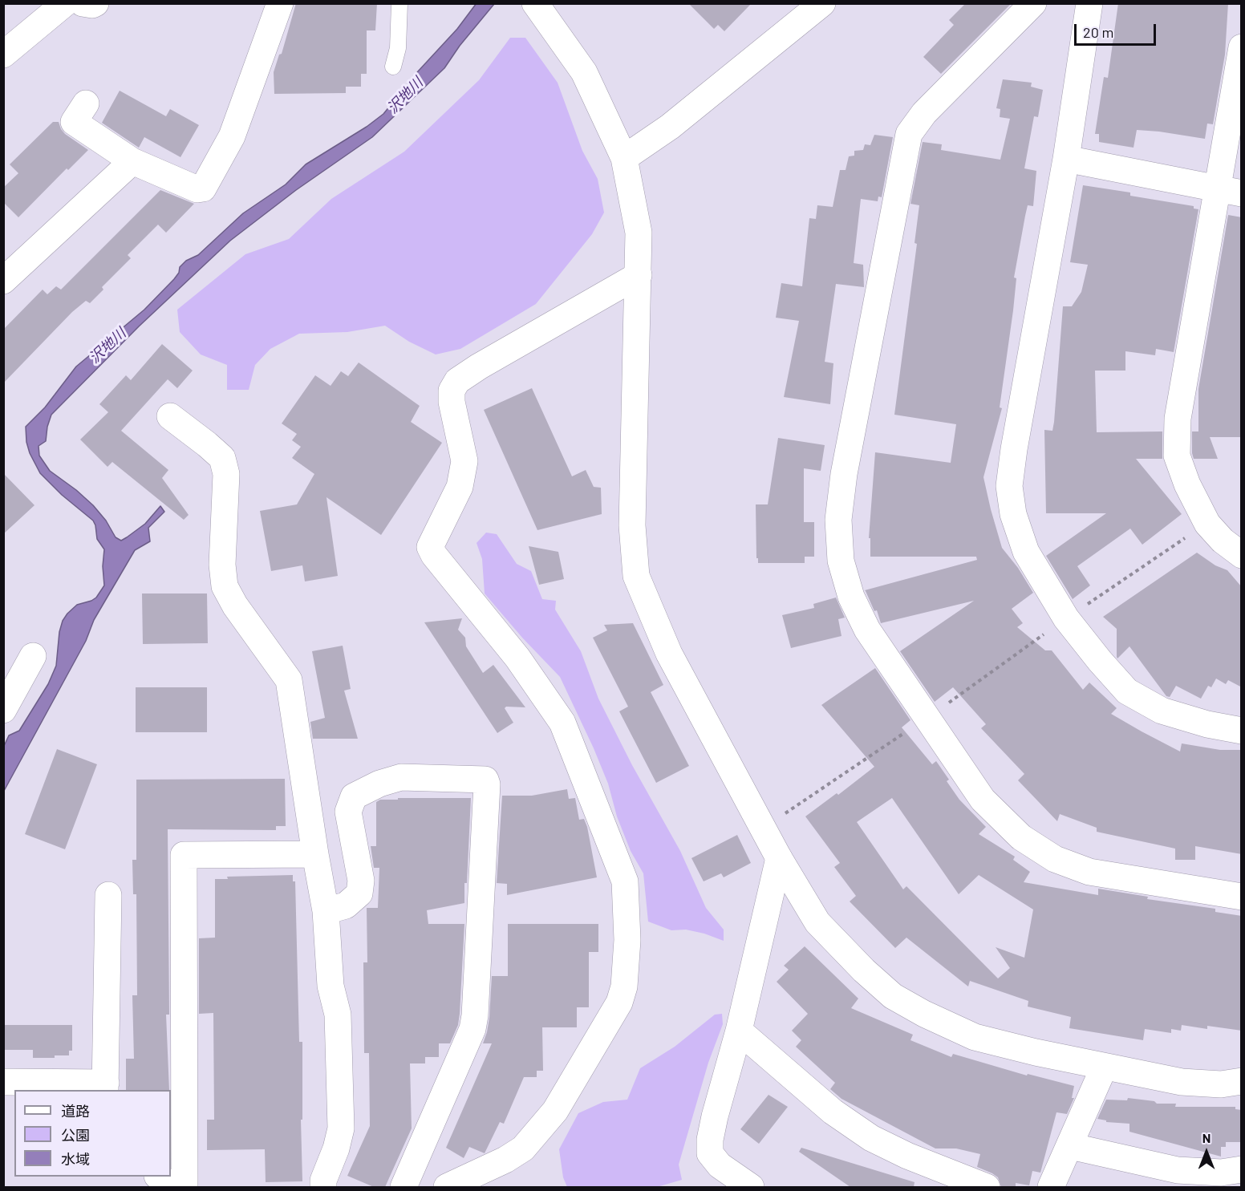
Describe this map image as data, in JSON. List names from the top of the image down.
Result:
{
  "water": ["沢地川"],
  "legend": ["道路", "公園", "水域"],
  "scale_bar": "20 m",
  "north": "top"
}
